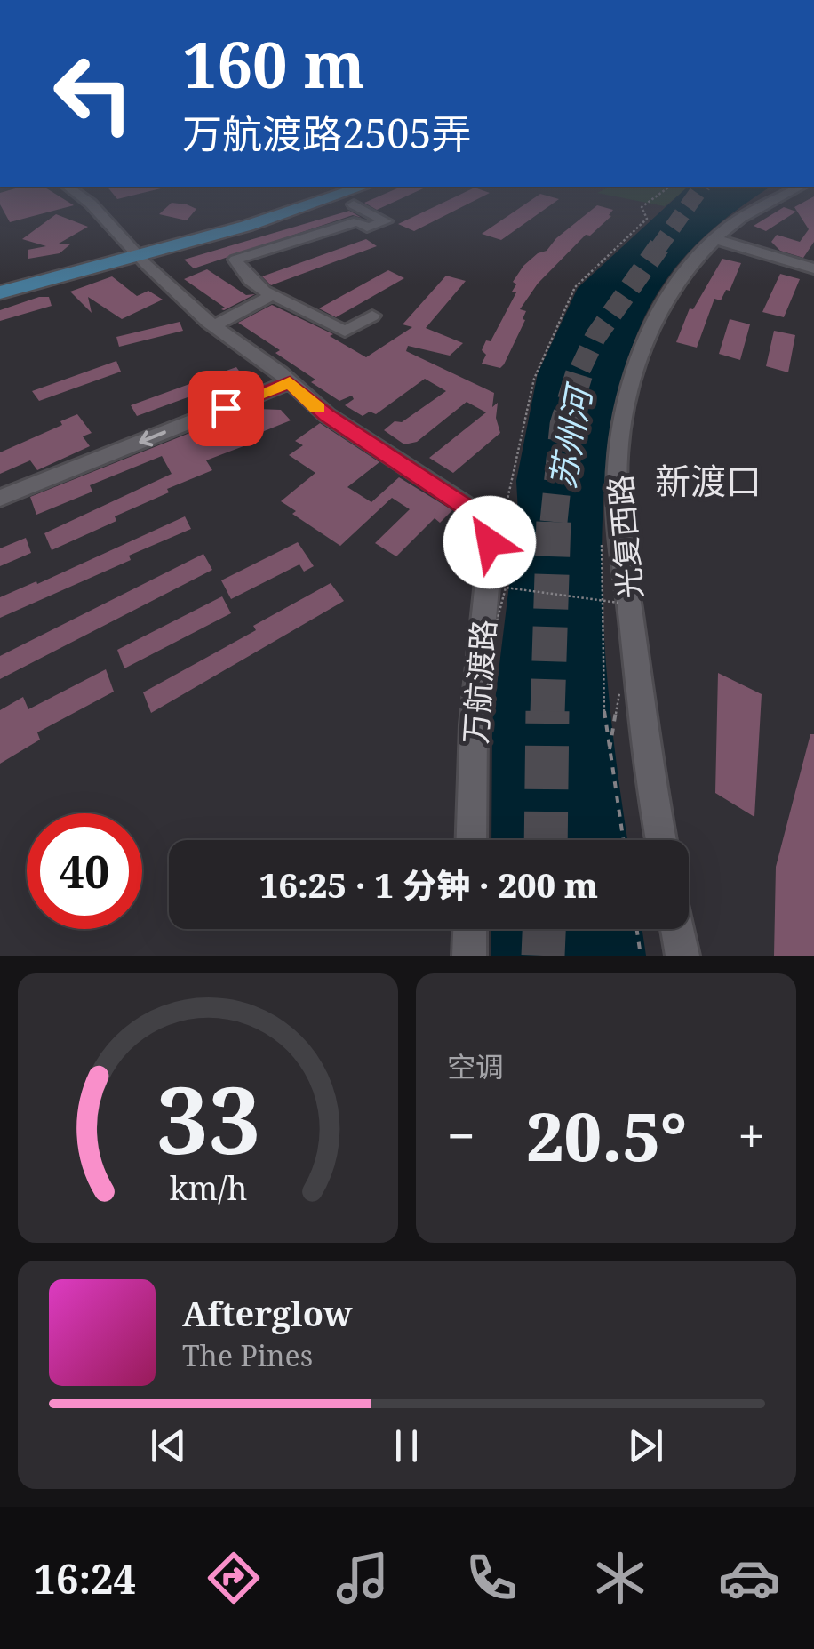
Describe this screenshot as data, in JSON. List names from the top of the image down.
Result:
{
  "streets": {
    "street": ["光复西路", "万航渡路"]
  },
  "districts": ["新渡口"],
  "water": ["苏州河"],
  "page": {
    "turn": ["160 m", "万航渡路2505弄"],
    "limit": "40",
    "trip": "16:25 · 1 分钟 · 200 m",
    "tile": "空调",
    "heat": ["−", "20.5°", "+"],
    "song": ["Afterglow", "The Pines"],
    "tabs": "16:24",
    "gauge": ["33", "km/h"]
  }
}
